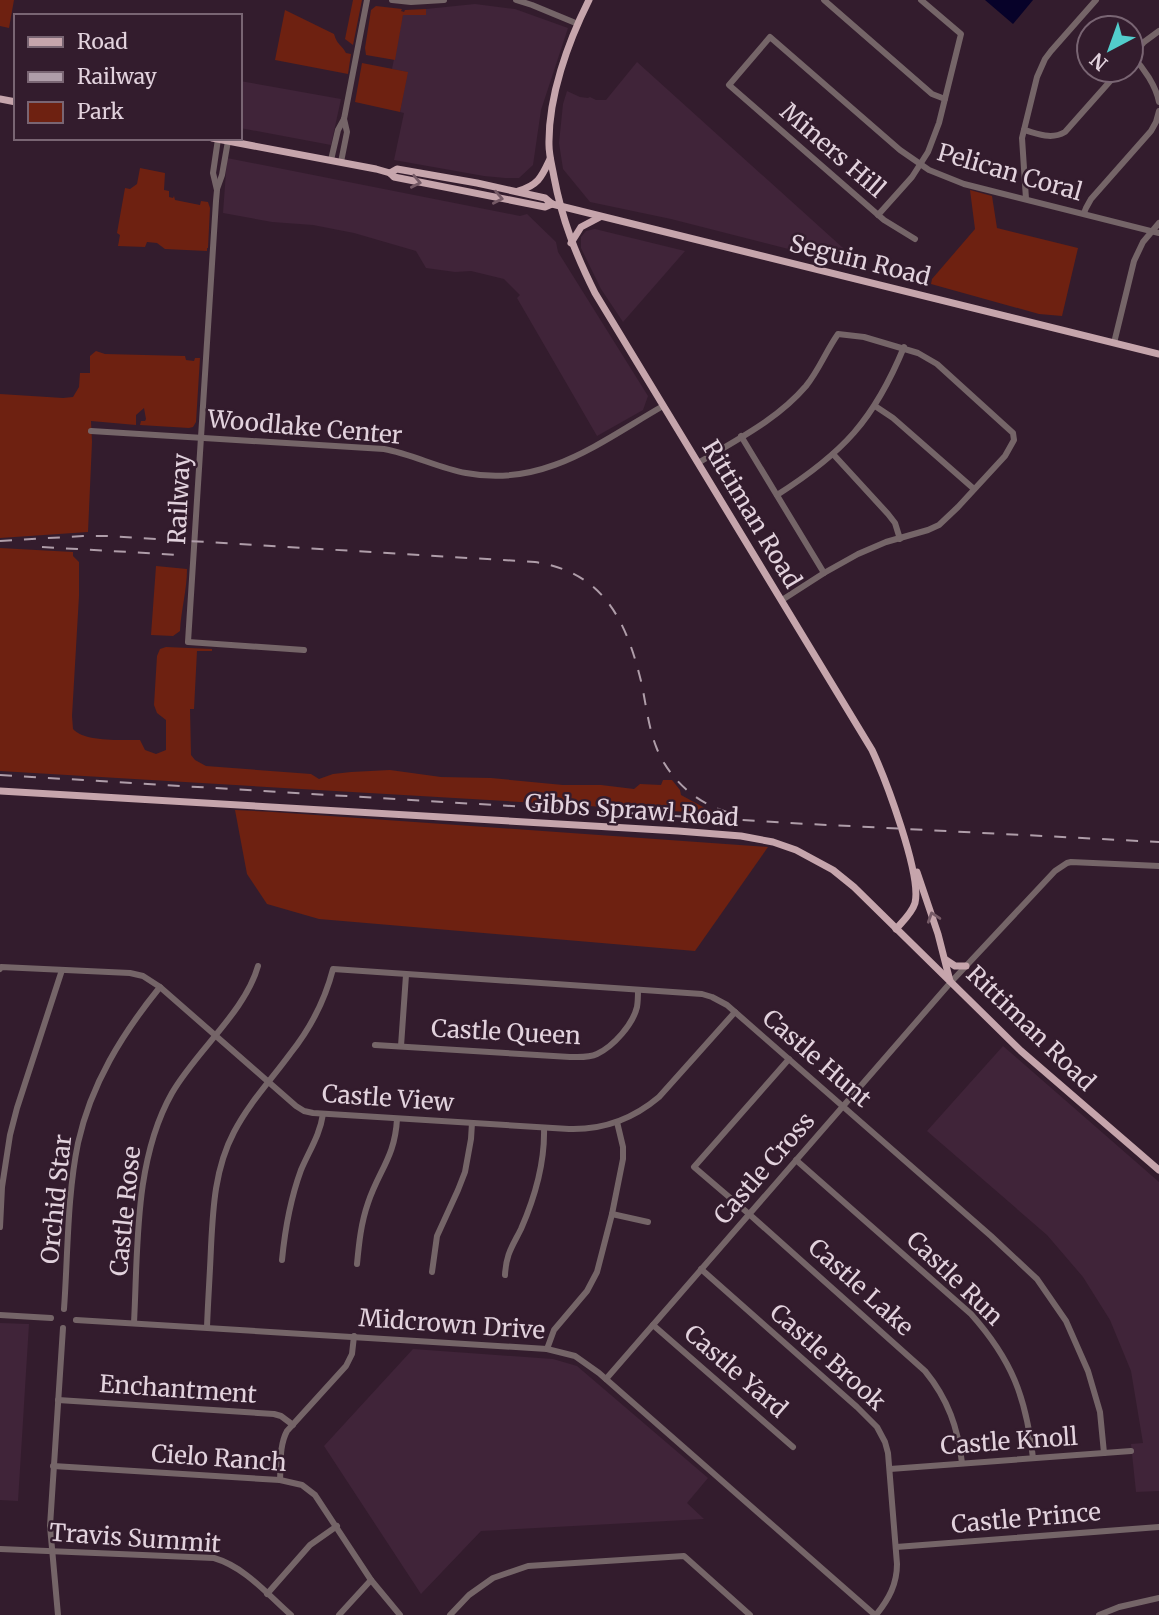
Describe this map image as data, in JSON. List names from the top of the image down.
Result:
{
  "streets": {
    "main road": ["Seguin Road", "Rittiman Road", "Gibbs Sprawl Road"],
    "street": [
      "Miners Hill",
      "Pelican Coral",
      "Woodlake Center",
      "Railway",
      "Castle Queen",
      "Castle Hunt",
      "Castle View",
      "Castle Cross",
      "Orchid Star",
      "Castle Rose",
      "Castle Run",
      "Castle Lake",
      "Midcrown Drive",
      "Castle Brook",
      "Castle Yard",
      "Enchantment",
      "Castle Knoll",
      "Cielo Ranch",
      "Castle Prince",
      "Travis Summit"
    ]
  },
  "crossings": [
    ["Miners Hill", "Pelican Coral"],
    ["Seguin Road", "Railway"],
    ["Seguin Road", "Rittiman Road"],
    ["Woodlake Center", "Railway"],
    ["Woodlake Center", "Rittiman Road"],
    ["Rittiman Road", "Gibbs Sprawl Road"],
    ["Rittiman Road", "Castle Cross"],
    ["Gibbs Sprawl Road", "Castle Cross"],
    ["Castle Queen", "Castle Hunt"],
    ["Castle Hunt", "Castle View"],
    ["Castle Hunt", "Castle Cross"],
    ["Castle Hunt", "Castle Lake"],
    ["Castle Hunt", "Castle Knoll"],
    ["Castle View", "Orchid Star"],
    ["Castle View", "Castle Rose"],
    ["Castle Cross", "Castle Run"],
    ["Castle Cross", "Castle Lake"],
    ["Castle Cross", "Midcrown Drive"],
    ["Castle Cross", "Castle Brook"],
    ["Castle Cross", "Castle Yard"],
    ["Castle Rose", "Midcrown Drive"],
    ["Castle Run", "Castle Knoll"],
    ["Castle Lake", "Castle Knoll"],
    ["Midcrown Drive", "Castle Brook"],
    ["Castle Brook", "Castle Knoll"],
    ["Castle Brook", "Castle Prince"]
  ],
  "legend": ["Road", "Railway", "Park"],
  "north": "bottom left"
}
